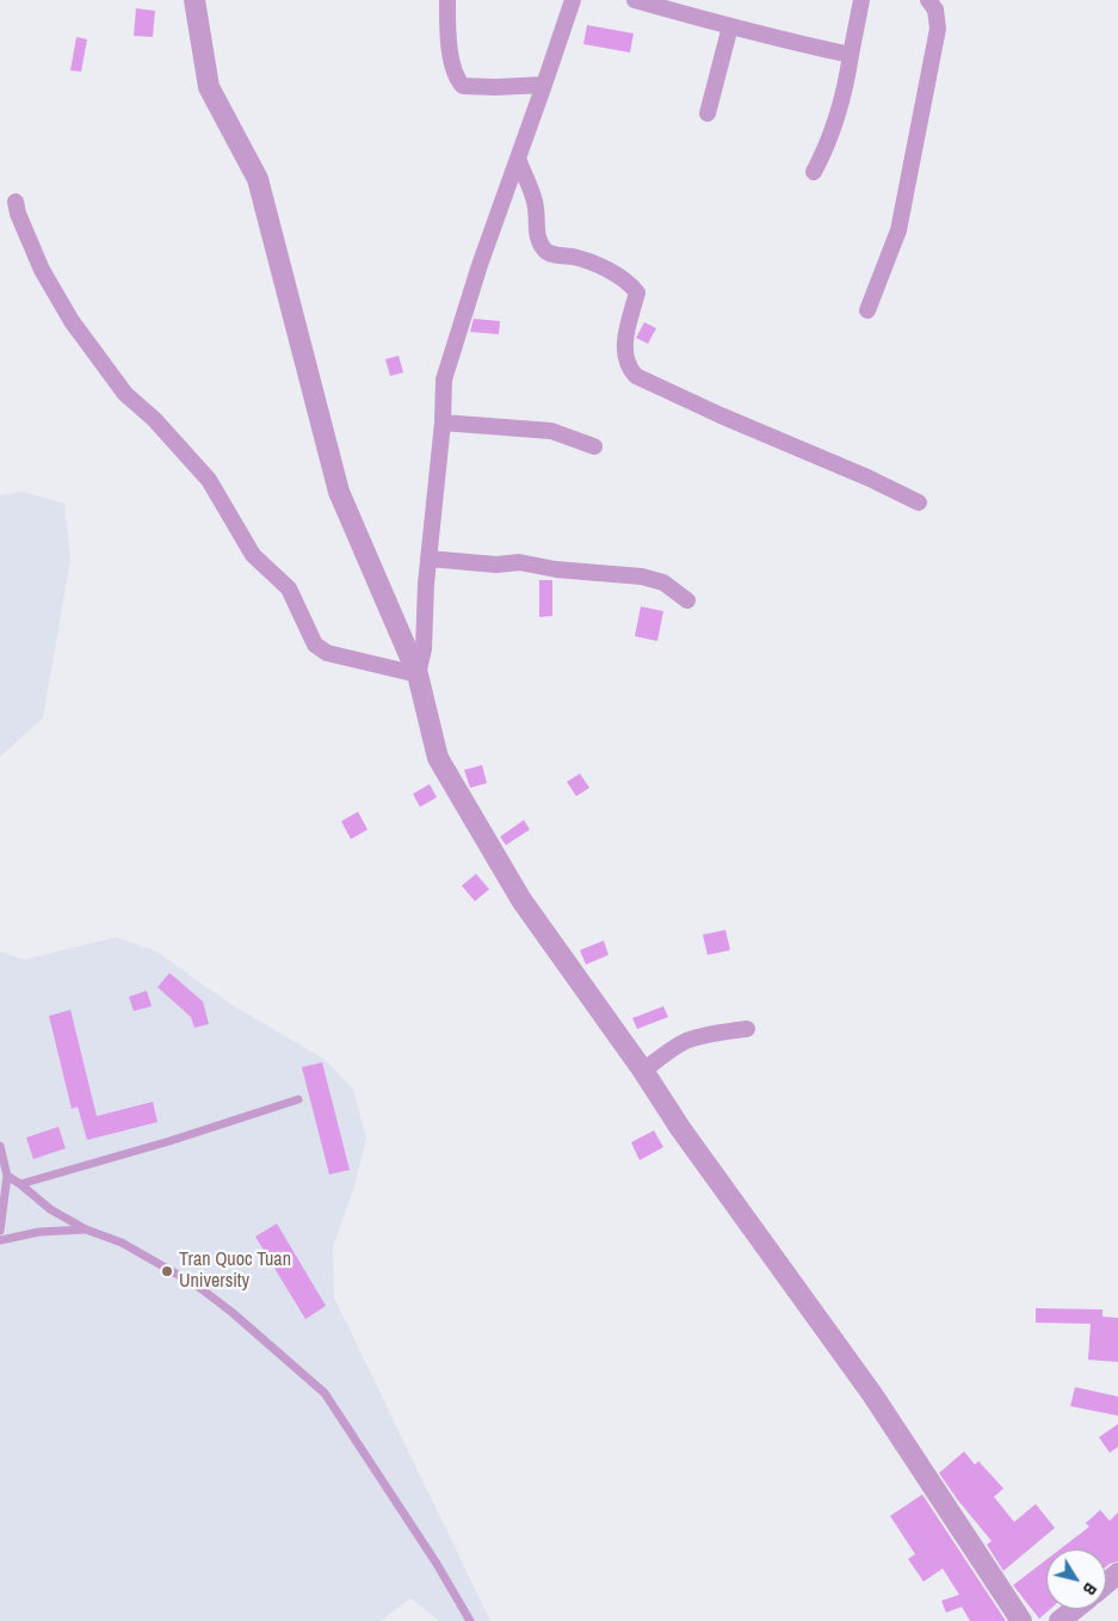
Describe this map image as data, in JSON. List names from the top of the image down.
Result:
{
  "places": ["Tran Quoc Tuan University"],
  "north": "bottom right"
}
